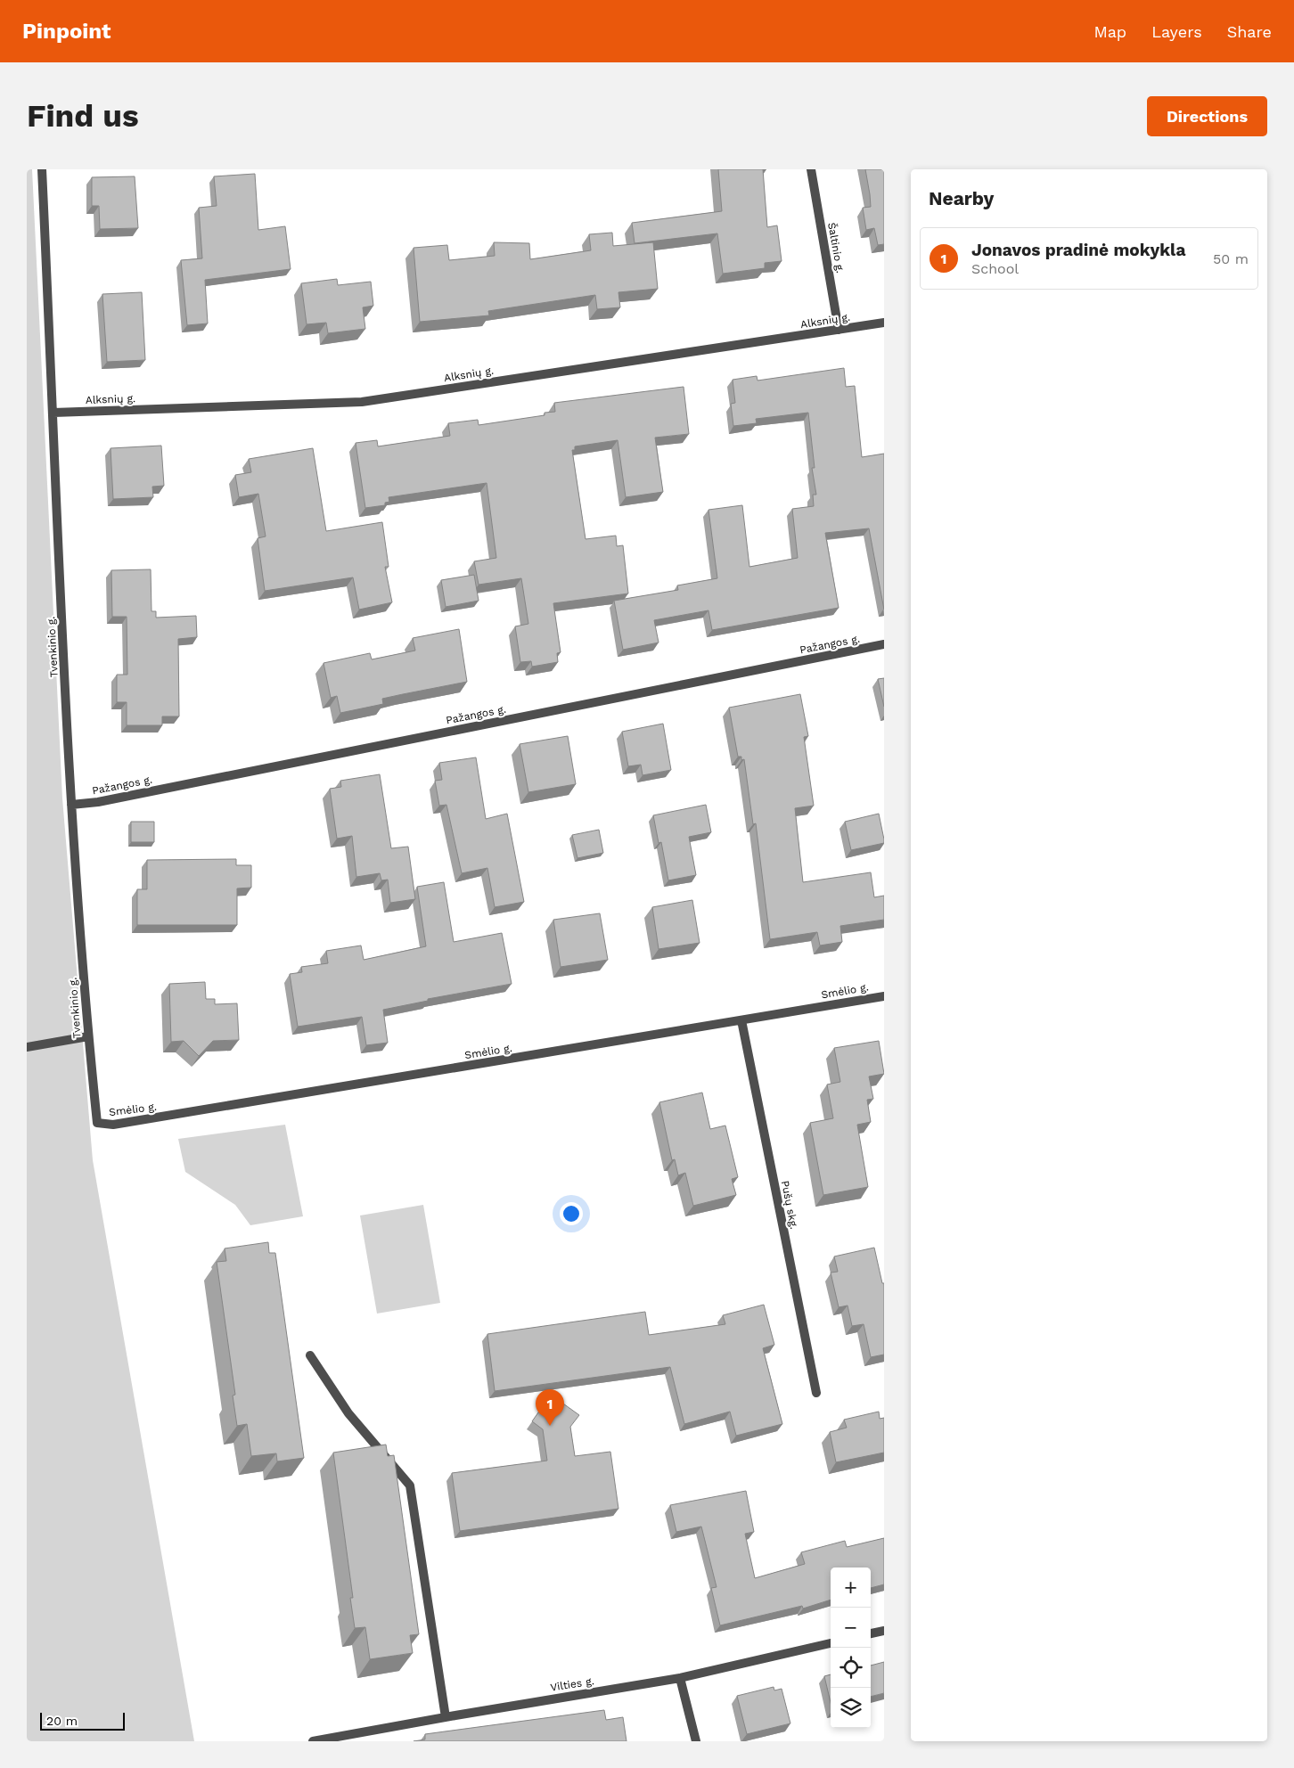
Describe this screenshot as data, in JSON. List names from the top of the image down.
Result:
{
  "streets": {
    "street": [
      "Šaltinio g.",
      "Alksnių g.",
      "Pažangos g.",
      "Tvenkinio g.",
      "Smėlio g.",
      "Pušų skg.",
      "Vilties g."
    ]
  },
  "crossings": [
    ["Šaltinio g.", "Alksnių g."],
    ["Alksnių g.", "Tvenkinio g."],
    ["Pažangos g.", "Tvenkinio g."],
    ["Tvenkinio g.", "Smėlio g."],
    ["Smėlio g.", "Pušų skg."]
  ],
  "scale_bar": "20 m",
  "page": {
    "header": "Pinpoint",
    "nav": ["Map", "Layers", "Share"],
    "buttons": "Directions",
    "title": "Find us",
    "heading": "Nearby",
    "list": [
      {
        "mark": "1",
        "name": "Jonavos pradinė mokykla",
        "note": "School",
        "value": "50 m"
      }
    ],
    "pins": "1",
    "map_buttons": ["+", "−"],
    "scale": "20 m"
  }
}
